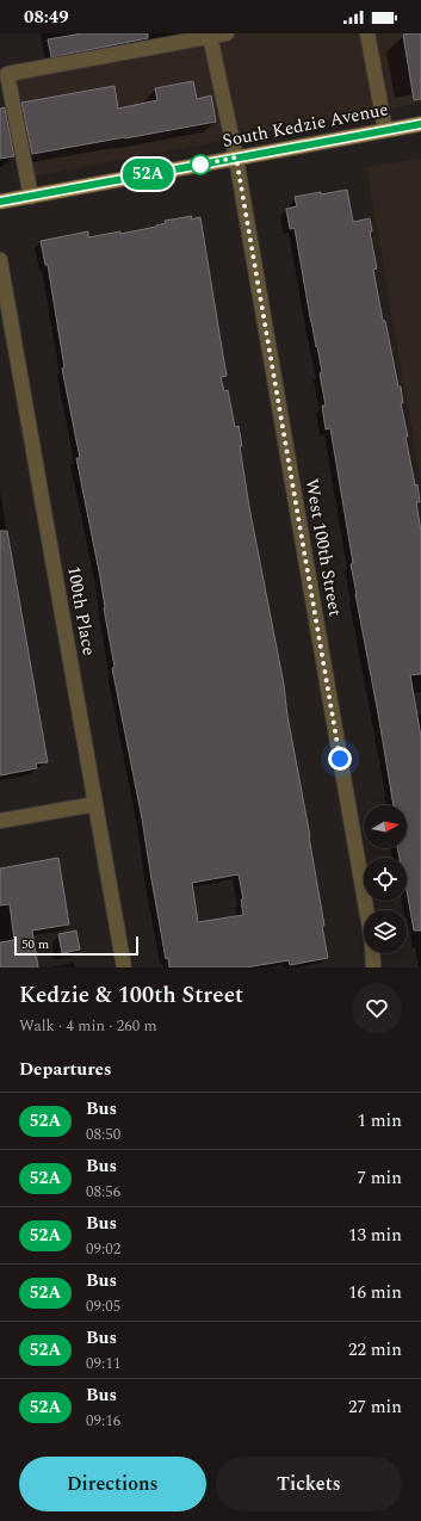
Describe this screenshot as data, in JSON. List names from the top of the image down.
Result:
{
  "streets": {
    "main road": ["South Kedzie Avenue"],
    "street": ["West 100th Street", "100th Place"]
  },
  "crossings": [
    ["South Kedzie Avenue", "West 100th Street"]
  ],
  "lines": ["bus line 52A"],
  "scale_bar": "50 m",
  "north": "right",
  "page": {
    "status": "08:49",
    "on_map": "52A",
    "scale": "50 m",
    "heading": [
      ["Kedzie & 100th Street", "Walk · 4 min · 260 m"],
      "Departures"
    ],
    "list": [
      {
        "mark": "52A",
        "name": "Bus",
        "note": "08:50",
        "value": "1 min"
      },
      {
        "mark": "52A",
        "name": "Bus",
        "note": "08:56",
        "value": "7 min"
      },
      {
        "mark": "52A",
        "name": "Bus",
        "note": "09:02",
        "value": "13 min"
      },
      {
        "mark": "52A",
        "name": "Bus",
        "note": "09:05",
        "value": "16 min"
      },
      {
        "mark": "52A",
        "name": "Bus",
        "note": "09:11",
        "value": "22 min"
      },
      {
        "mark": "52A",
        "name": "Bus",
        "note": "09:16",
        "value": "27 min"
      }
    ],
    "buttons": ["Directions", "Tickets"]
  }
}
